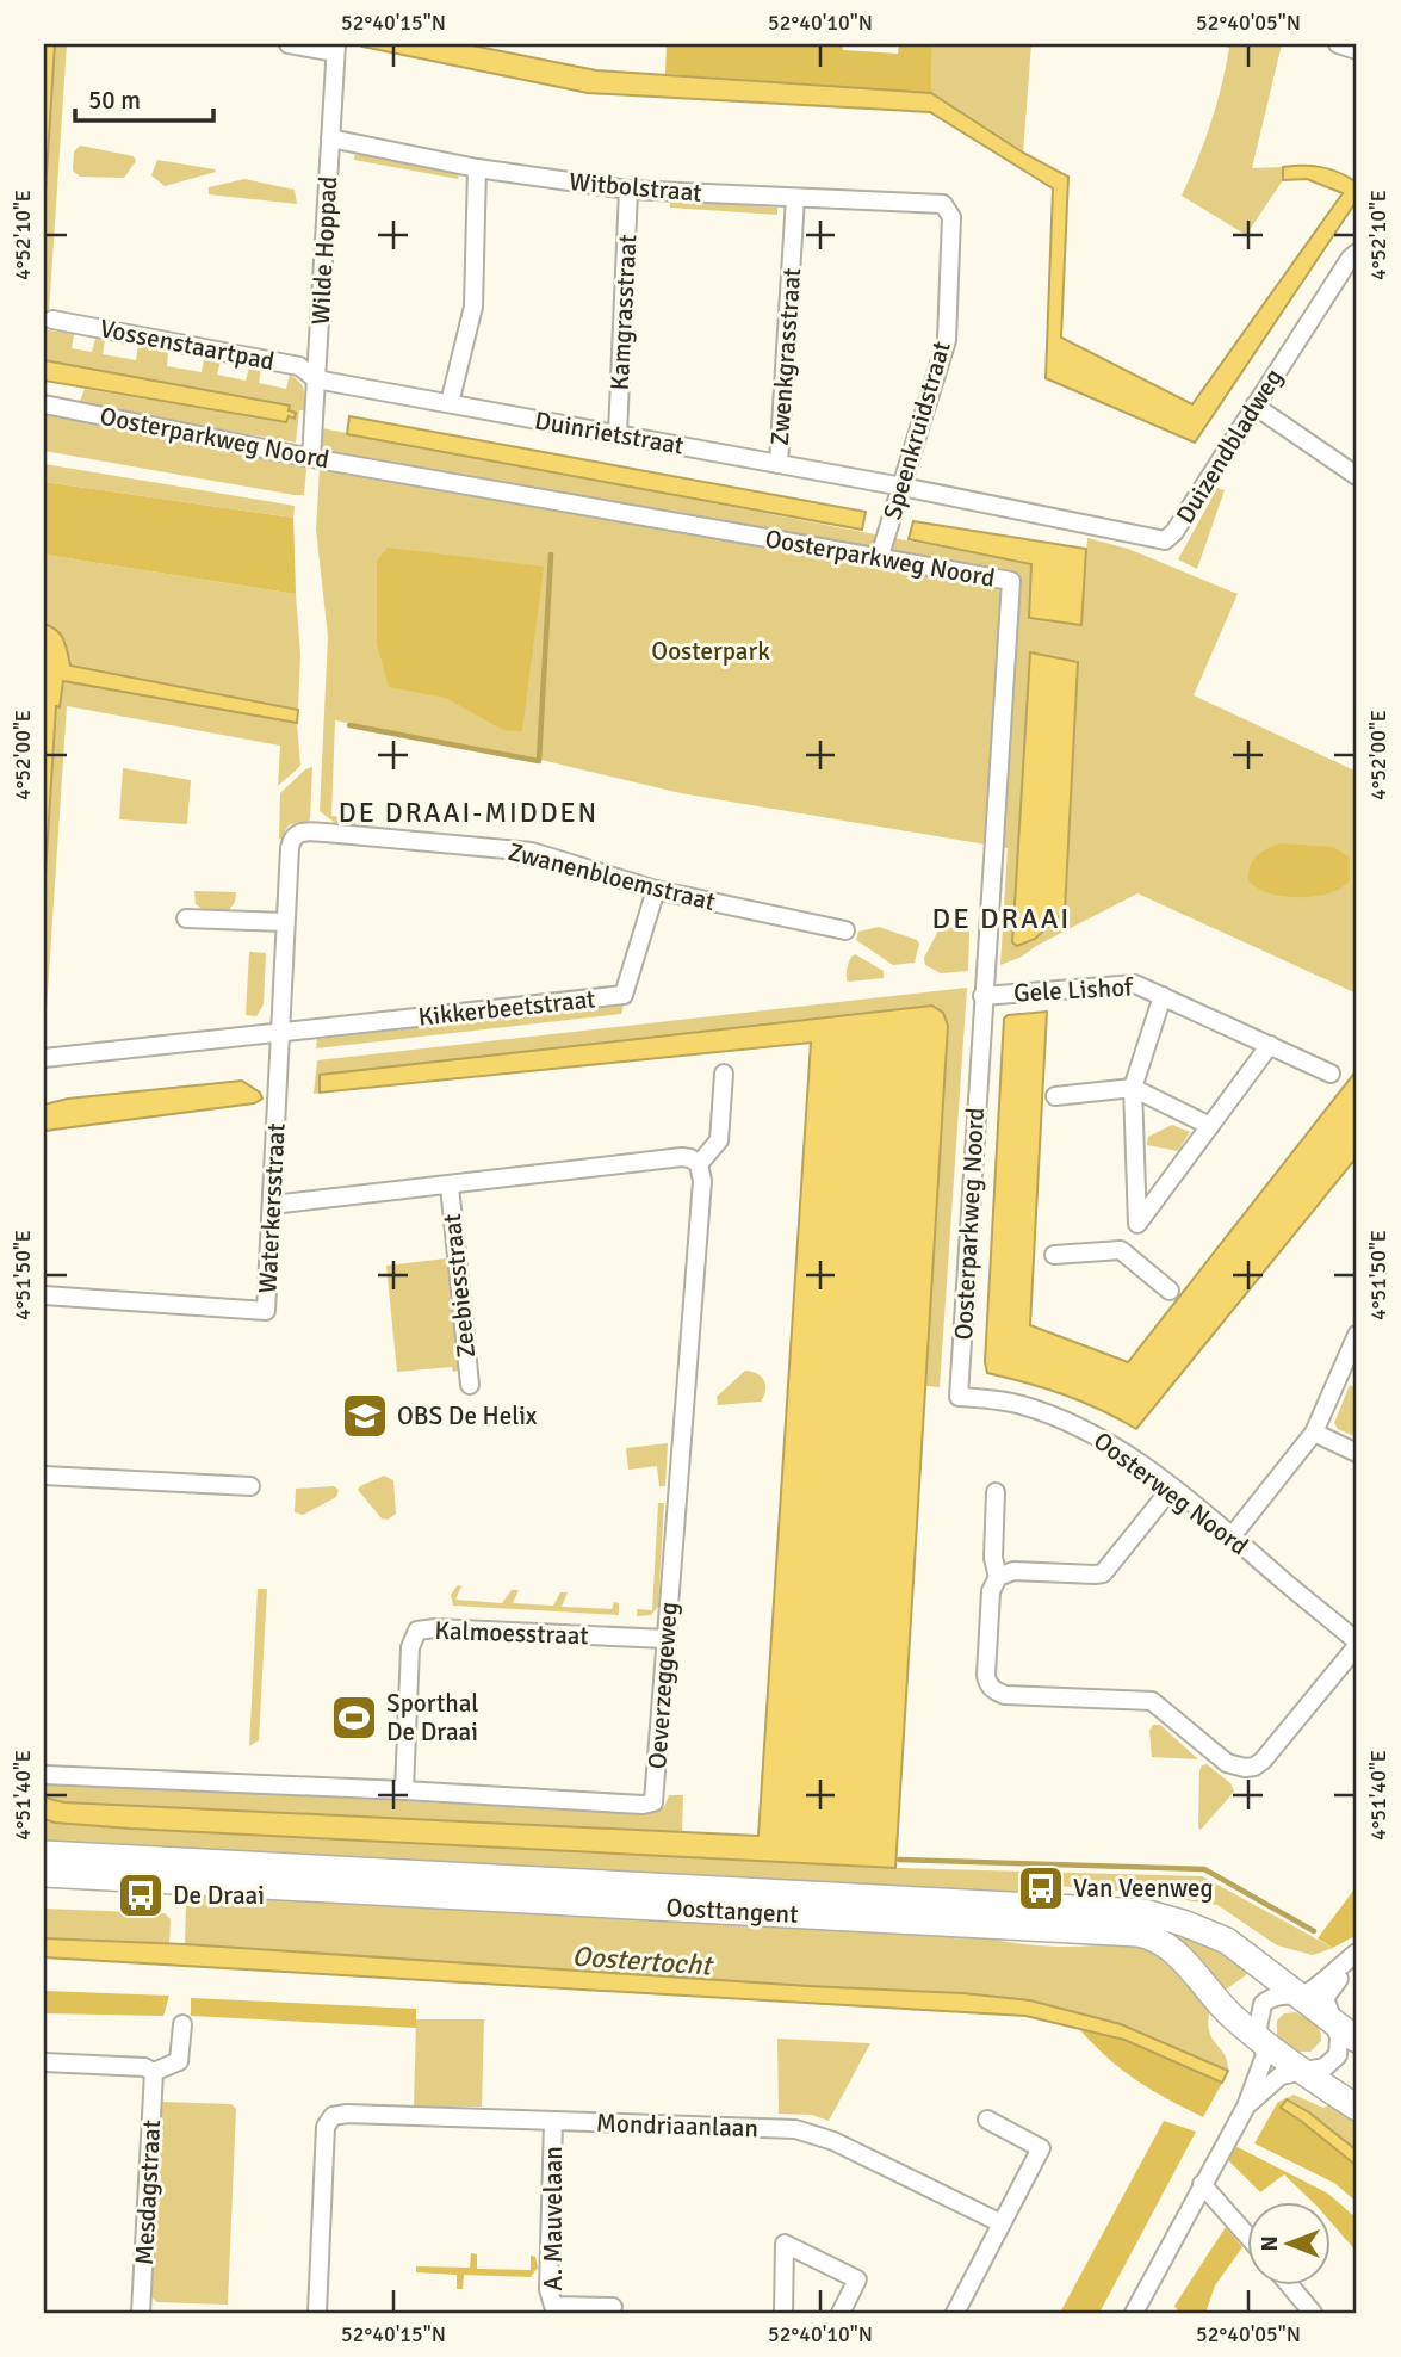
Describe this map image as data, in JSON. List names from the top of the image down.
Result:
{
  "streets": {
    "main road": ["Oosttangent"],
    "street": [
      "Witbolstraat",
      "Wilde Hoppad",
      "Kamgrasstraat",
      "Vossenstaartpad",
      "Zwenkgrasstraat",
      "Speenkruidstraat",
      "Duinrietstraat",
      "Oosterparkweg Noord",
      "Duizendbladweg",
      "Zwanenbloemstraat",
      "Gele Lishof",
      "Kikkerbeetstraat",
      "Waterkersstraat",
      "Zeebiesstraat",
      "Oosterweg Noord",
      "Kalmoesstraat",
      "Oeverzeggeweg",
      "Mondriaanlaan",
      "Mesdagstraat",
      "A. Mauvelaan"
    ]
  },
  "crossings": [
    ["Witbolstraat", "Wilde Hoppad"],
    ["Witbolstraat", "Kamgrasstraat"],
    ["Witbolstraat", "Zwenkgrasstraat"],
    ["Witbolstraat", "Speenkruidstraat"],
    ["Wilde Hoppad", "Vossenstaartpad"],
    ["Wilde Hoppad", "Duinrietstraat"],
    ["Wilde Hoppad", "Oosterparkweg Noord"],
    ["Kamgrasstraat", "Duinrietstraat"],
    ["Vossenstaartpad", "Duinrietstraat"],
    ["Zwenkgrasstraat", "Duinrietstraat"],
    ["Speenkruidstraat", "Duinrietstraat"],
    ["Speenkruidstraat", "Oosterparkweg Noord"],
    ["Speenkruidstraat", "Duizendbladweg"],
    ["Duinrietstraat", "Duizendbladweg"],
    ["Oosterparkweg Noord", "Gele Lishof"],
    ["Oosterparkweg Noord", "Oosterweg Noord"],
    ["Zwanenbloemstraat", "Kikkerbeetstraat"],
    ["Zwanenbloemstraat", "Waterkersstraat"],
    ["Kikkerbeetstraat", "Waterkersstraat"],
    ["Kalmoesstraat", "Oeverzeggeweg"],
    ["Mondriaanlaan", "A. Mauvelaan"]
  ],
  "districts": ["DE DRAAI-MIDDEN", "DE DRAAI"],
  "water": ["Oostertocht"],
  "parks": ["Oosterpark"],
  "places": {
    "school or university": ["OBS De Helix"],
    "sports": ["Sporthal De Draai"],
    "bus stop": ["Van Veenweg", "De Draai"]
  },
  "scale_bar": "50 m",
  "north": "left",
  "coordinates": [
    "52°40'15\"N",
    "52°40'10\"N",
    "52°40'05\"N",
    "4°52'10\"E",
    "4°52'00\"E",
    "4°51'50\"E",
    "4°51'40\"E"
  ]
}
